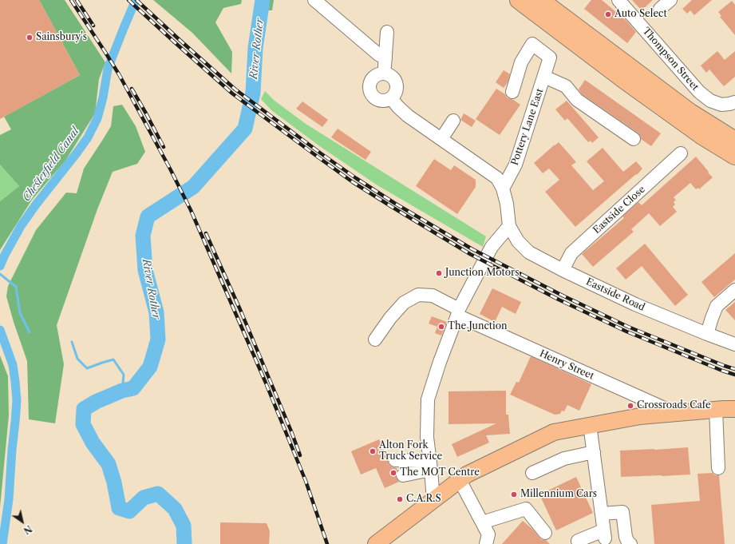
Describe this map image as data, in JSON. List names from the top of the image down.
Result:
{
  "streets": {
    "street": [
      "Thompson Street",
      "Pottery Lane East",
      "Eastside Close",
      "Eastside Road",
      "Henry Street"
    ]
  },
  "crossings": [
    ["Eastside Close", "Eastside Road"]
  ],
  "water": ["River Rother", "Chesterfield Canal"],
  "places": [
    "Auto Select",
    "Sainsbury's",
    "Junction Motors",
    "The Junction",
    "Crossroads Cafe",
    "Alton Fork Truck Service",
    "The MOT Centre",
    "Millennium Cars",
    "C.A.R.S"
  ],
  "north": "bottom right"
}
